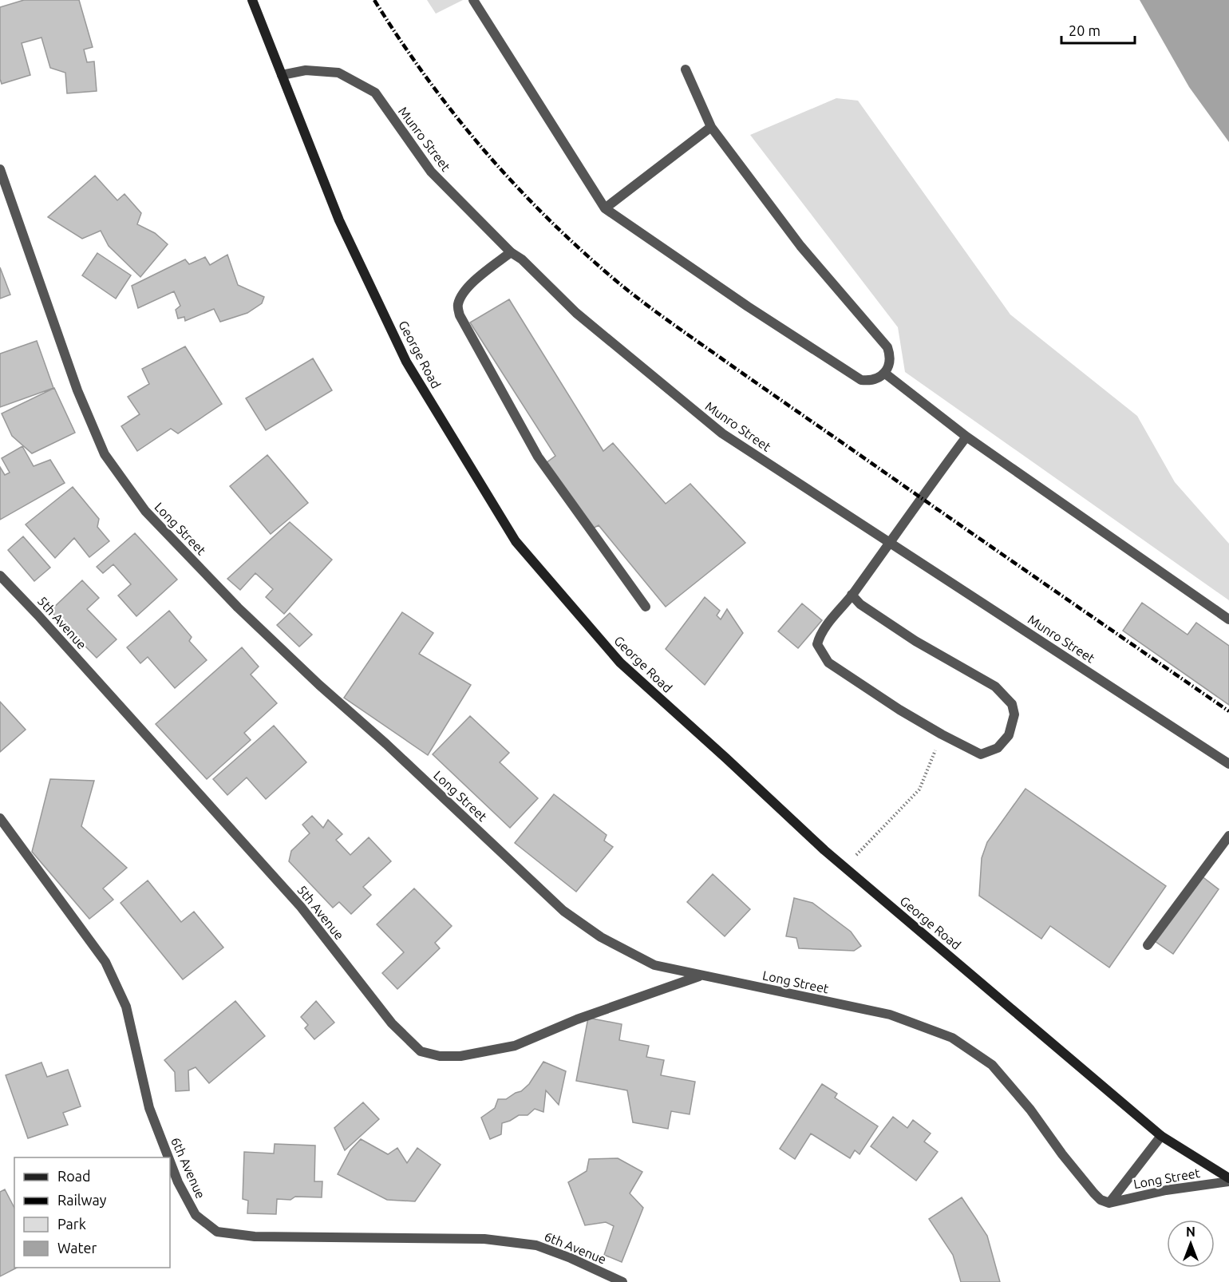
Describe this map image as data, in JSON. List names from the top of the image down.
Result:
{
  "streets": {
    "street": [
      "Munro Street",
      "George Road",
      "Long Street",
      "5th Avenue",
      "6th Avenue"
    ]
  },
  "crossings": [
    ["Munro Street", "George Road"],
    ["George Road", "Long Street"],
    ["Long Street", "5th Avenue"]
  ],
  "legend": [
    "Road",
    "Railway",
    "Park",
    "Water"
  ],
  "scale_bar": "20 m",
  "north": "top"
}
